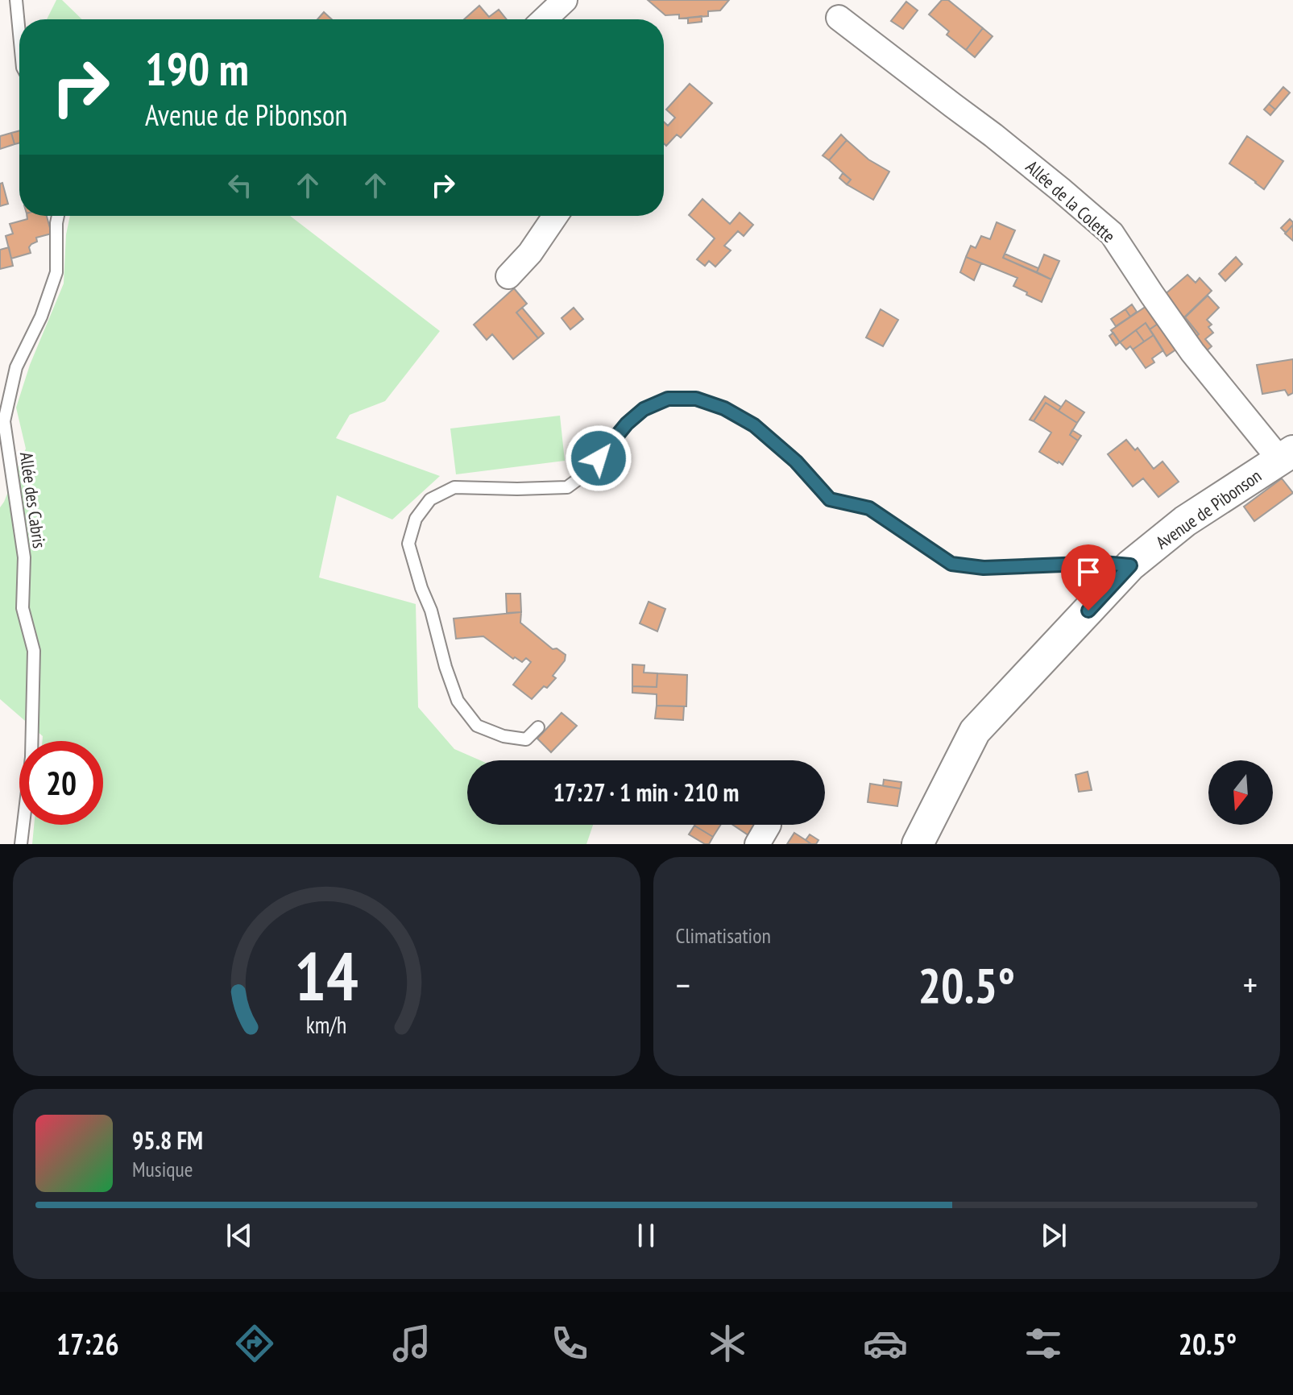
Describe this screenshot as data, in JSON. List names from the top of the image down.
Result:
{
  "streets": {
    "street": ["Allée de la Colette", "Avenue de Pibonson"],
    "lane": ["Allée des Cabris"]
  },
  "crossings": [
    ["Allée de la Colette", "Avenue de Pibonson"]
  ],
  "north": "bottom",
  "page": {
    "turn": ["190 m", "Avenue de Pibonson"],
    "limit": "20",
    "trip": "17:27 · 1 min · 210 m",
    "tile": "Climatisation",
    "heat": ["−", "20.5°", "+"],
    "song": ["95.8 FM", "Musique"],
    "tabs": ["17:26", "20.5°"],
    "gauge": ["14", "km/h"]
  }
}
